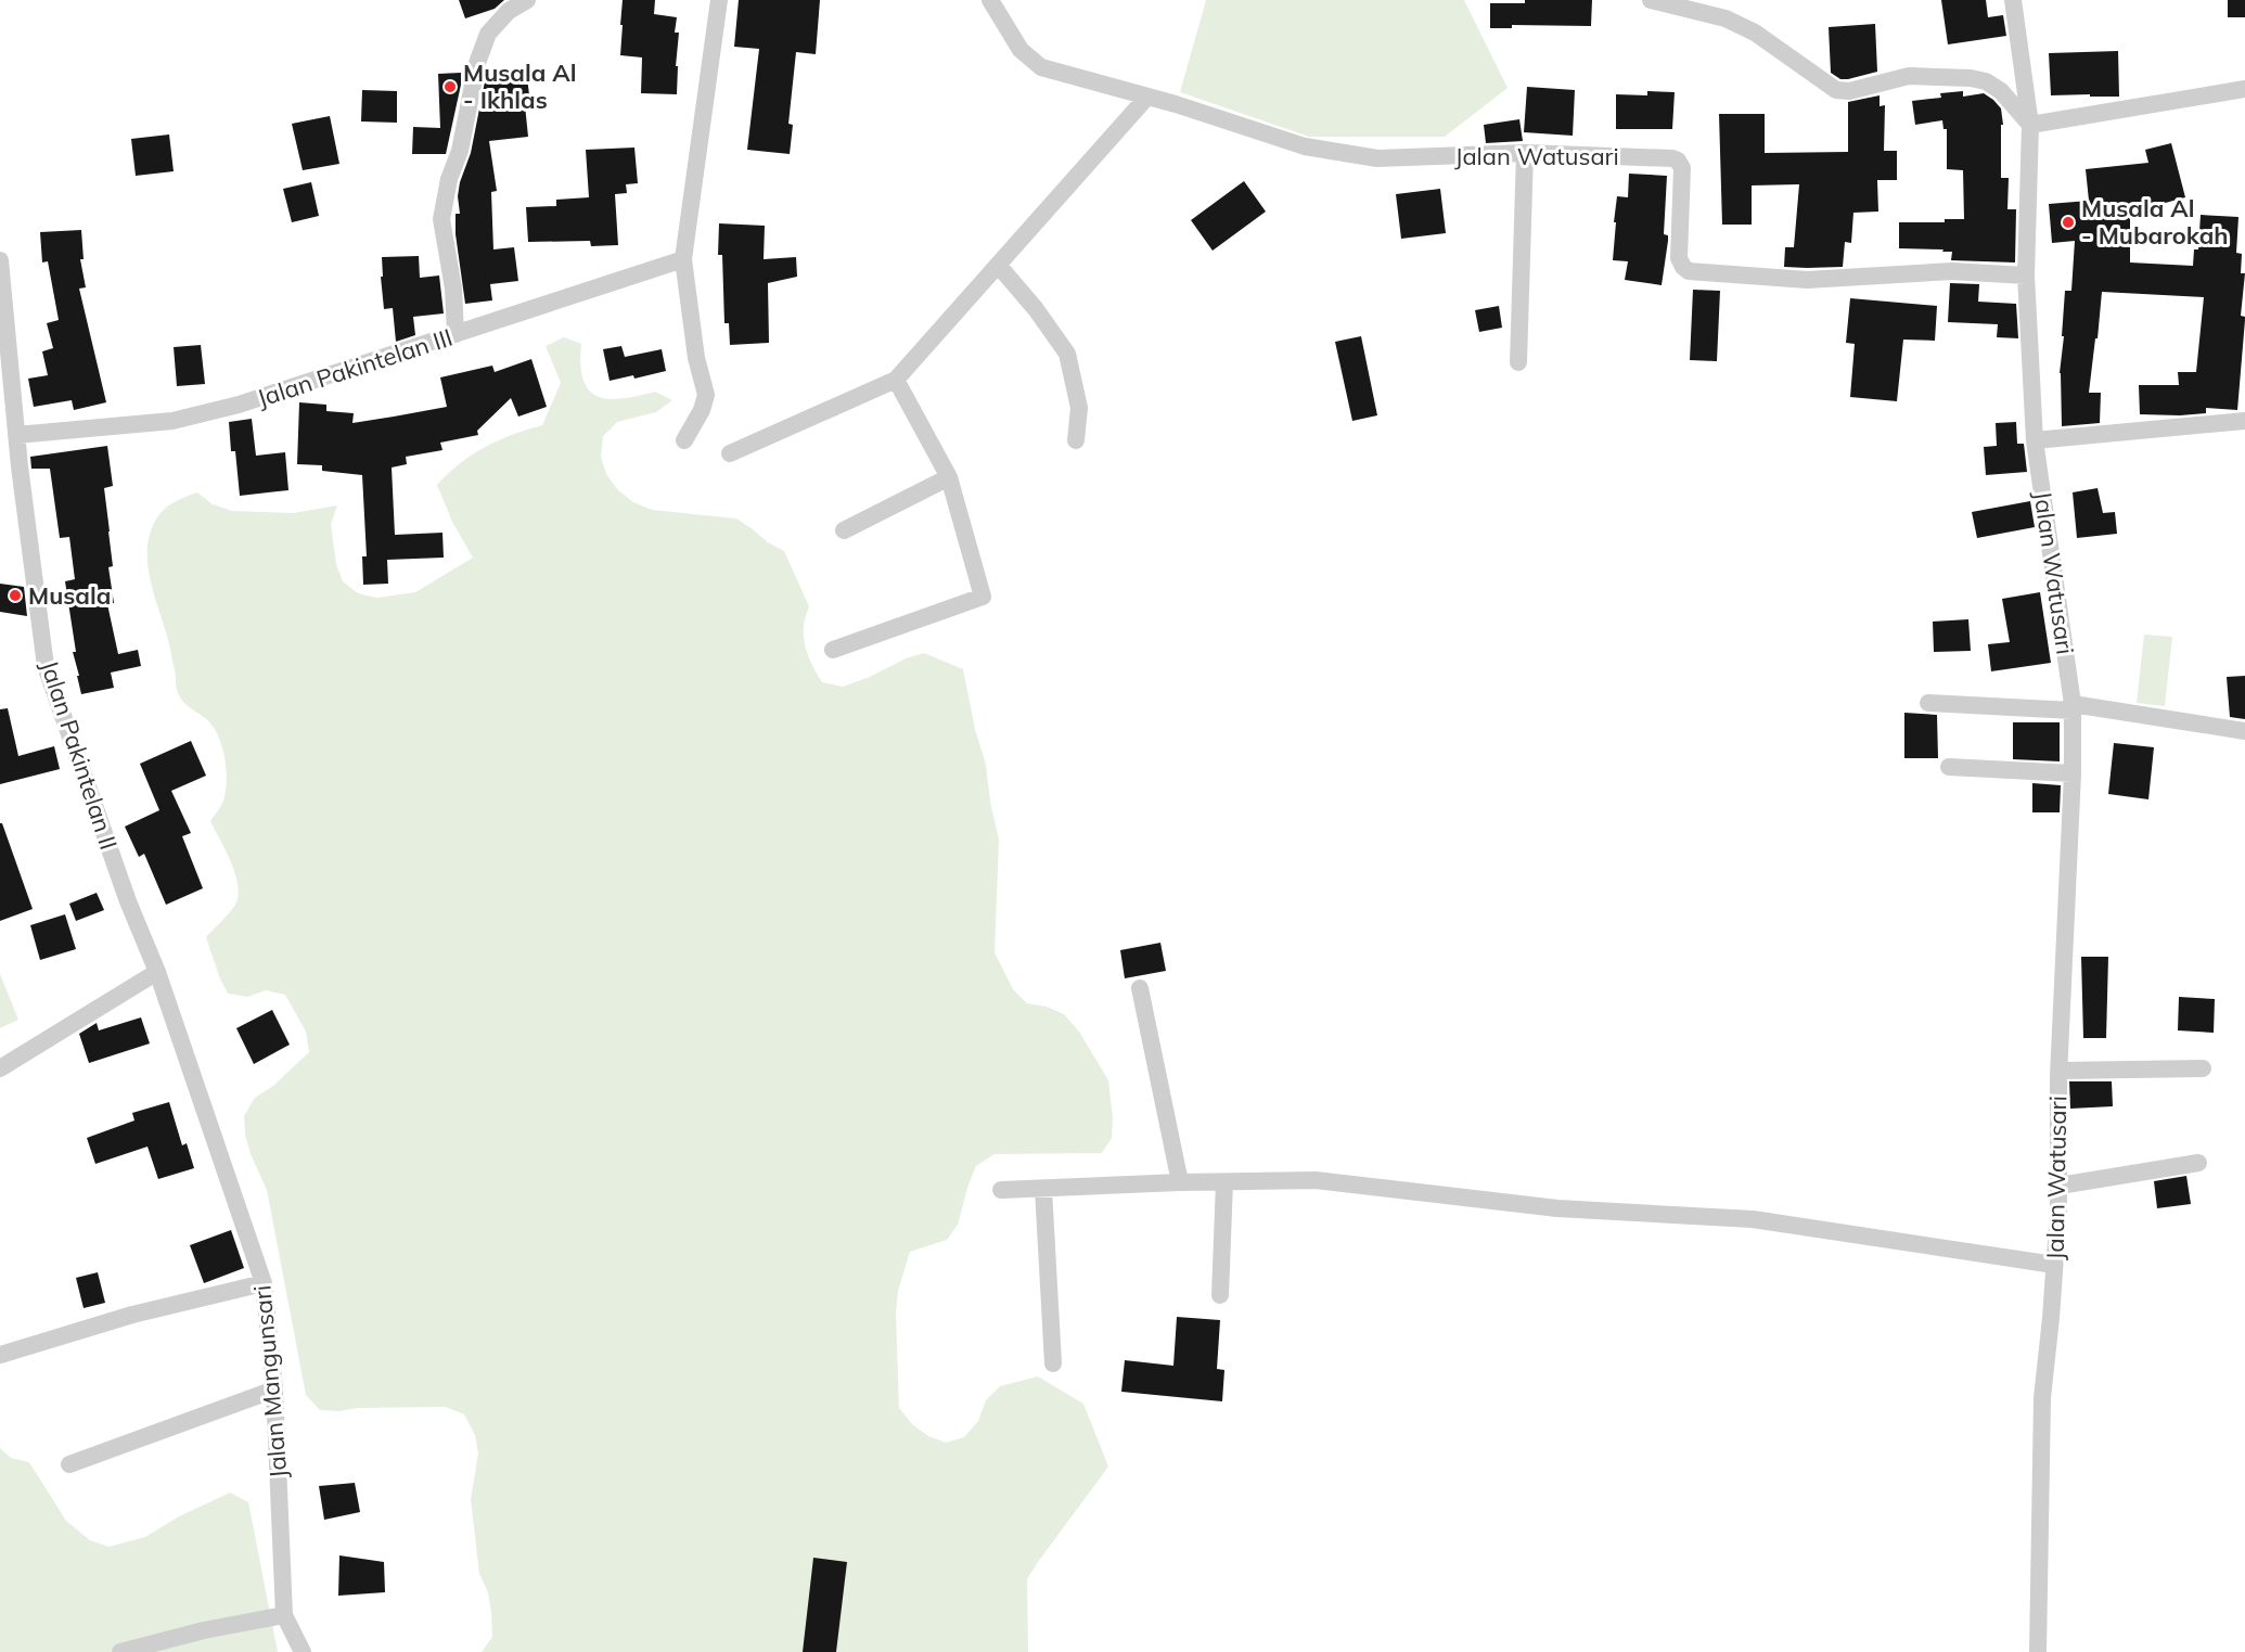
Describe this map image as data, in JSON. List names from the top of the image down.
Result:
{
  "streets": {
    "street": [
      "Jalan Watusari",
      "Jalan Pakintelan III",
      "Jalan Pakintelan II",
      "Jalan Mangunsari"
    ]
  },
  "crossings": [
    ["Jalan Pakintelan III", "Jalan Pakintelan II"],
    ["Jalan Pakintelan II", "Jalan Mangunsari"]
  ],
  "places": ["Musala Al - Ikhlas", "Musala Al - Mubarokah", "Musala"]
}
